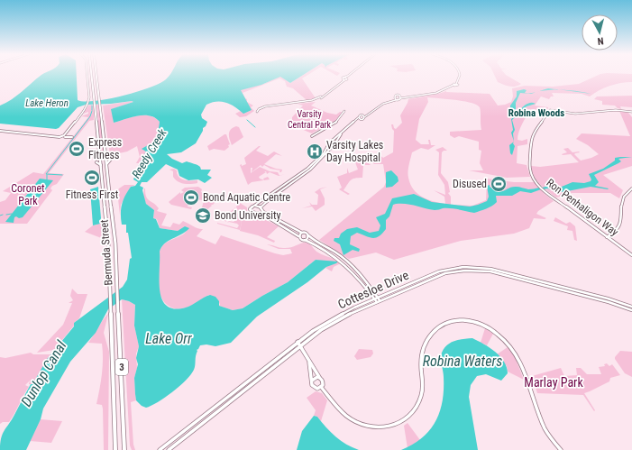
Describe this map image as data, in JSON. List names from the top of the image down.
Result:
{
  "streets": {
    "main road": ["Bermuda Street", "3"],
    "street": ["Ron Penhaligon Way", "Cottesloe Drive"]
  },
  "districts": ["Robina Woods"],
  "water": [
    "Lake Heron",
    "Reedy Creek",
    "Lake Orr",
    "Robina Waters",
    "Dunlop Canal"
  ],
  "parks": ["Varsity Central Park", "Coronet Park", "Marlay Park"],
  "places": {
    "sports": [
      "Express Fitness",
      "Fitness First",
      "Disused",
      "Bond Aquatic Centre"
    ],
    "hospital": ["Varsity Lakes Day Hospital"],
    "school or university": ["Bond University"]
  },
  "north": "bottom"
}
